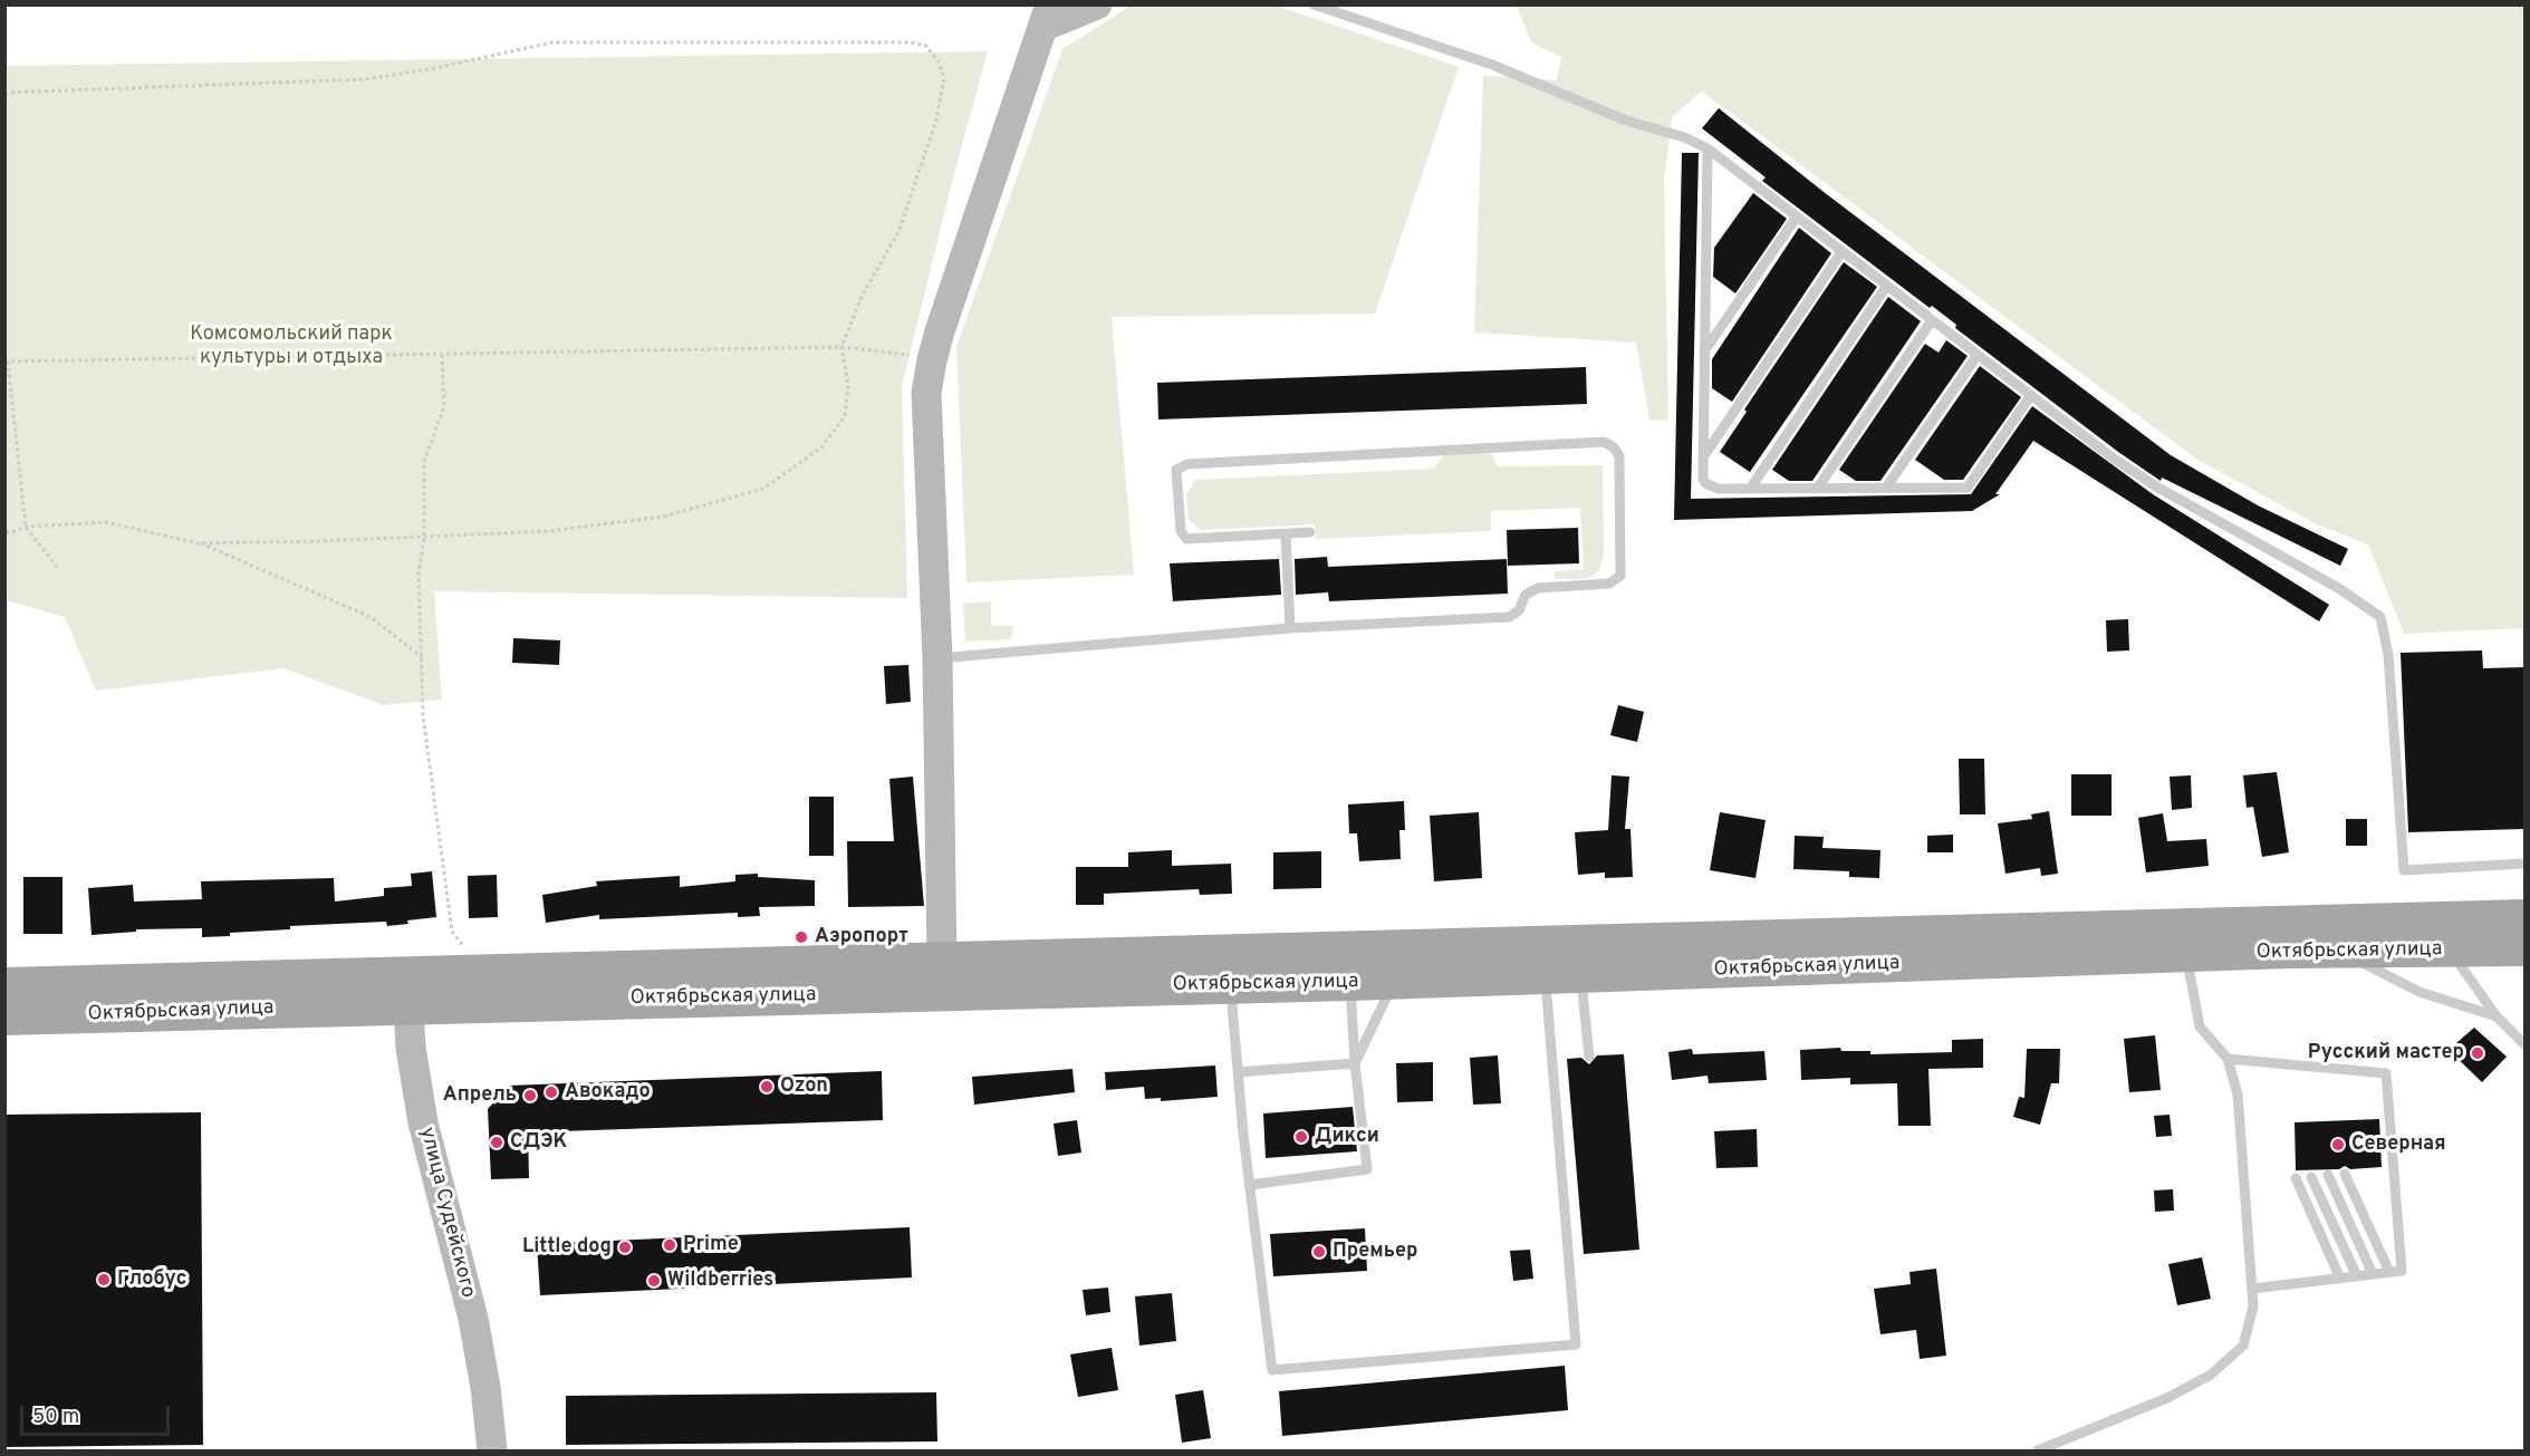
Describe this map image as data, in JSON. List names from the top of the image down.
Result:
{
  "streets": {
    "main road": ["Октябрьская улица"],
    "street": ["улица Судейского"]
  },
  "crossings": [
    ["Октябрьская улица", "улица Судейского"]
  ],
  "parks": ["Комсомольский парк культуры и отдыха"],
  "places": [
    "Аэропорт",
    "Русский мастер",
    "Ozon",
    "Авокадо",
    "Апрель",
    "Дикси",
    "СДЭК",
    "Северная",
    "Prime",
    "Little dog",
    "Премьер",
    "Глобус",
    "Wildberries"
  ],
  "scale_bar": "50 m"
}
